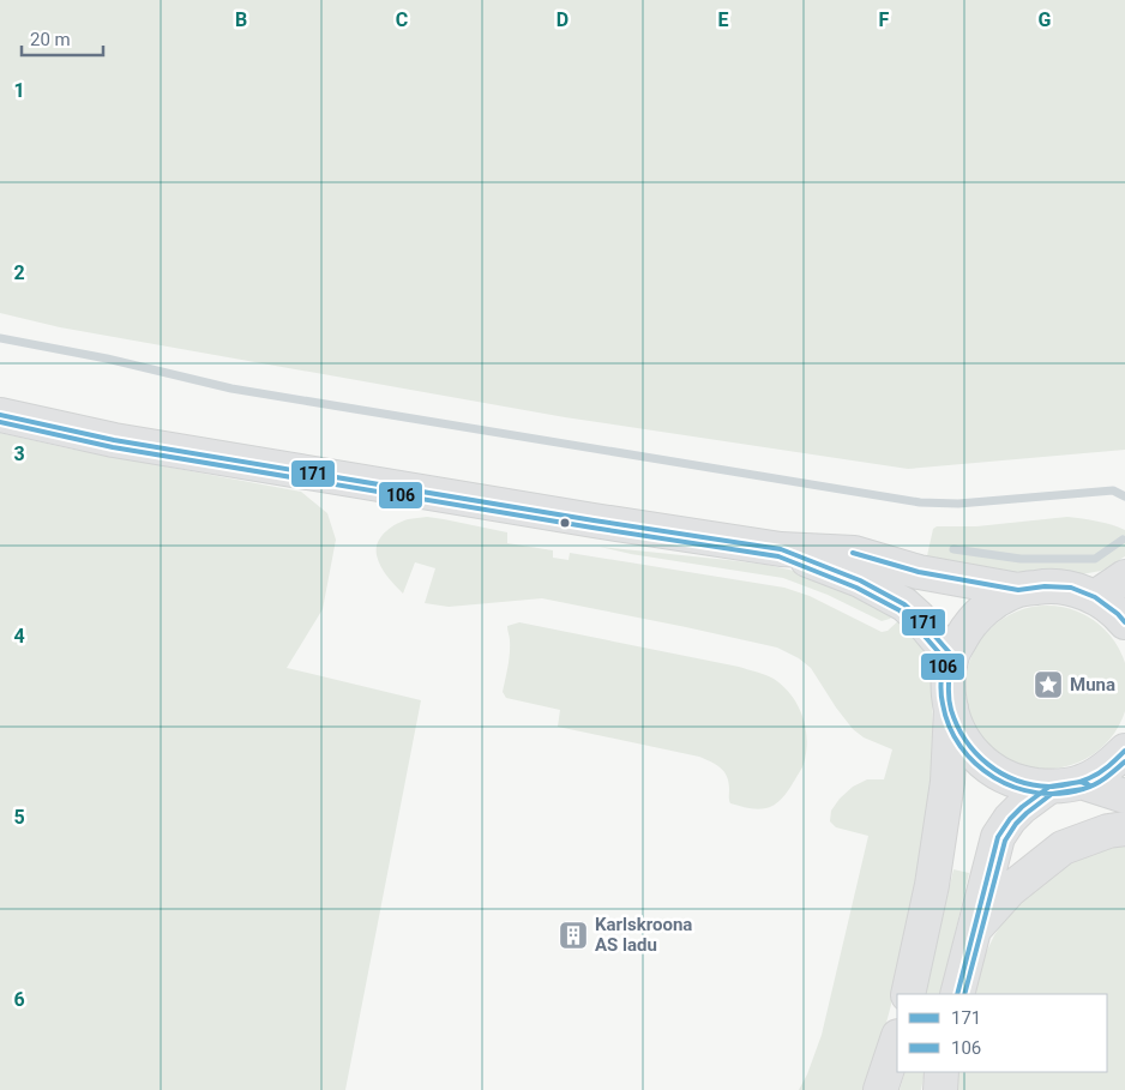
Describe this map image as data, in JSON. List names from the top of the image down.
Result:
{
  "places": {
    "place": ["Muna"],
    "building": ["Karlskroona AS ladu"]
  },
  "lines": ["transit line 171", "transit line 106"],
  "legend": ["171", "106"],
  "scale_bar": "20 m",
  "grid": {
    "columns": [
      "B",
      "C",
      "D",
      "E",
      "F",
      "G"
    ],
    "rows": [
      "1",
      "2",
      "3",
      "4",
      "5",
      "6"
    ]
  }
}
